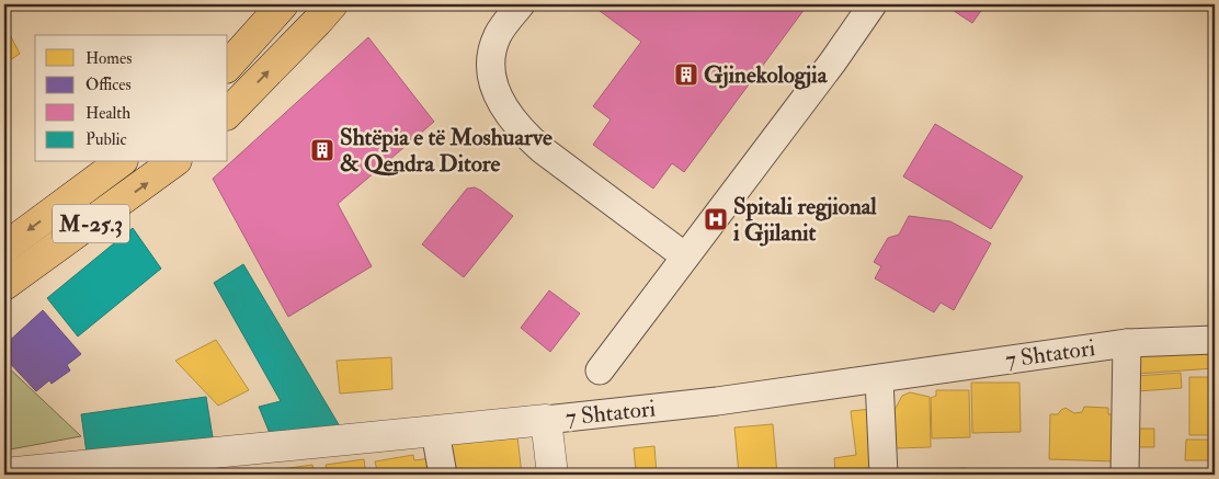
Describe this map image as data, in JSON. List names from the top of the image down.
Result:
{
  "streets": {
    "main road": ["M-25.3"],
    "street": ["7 Shtatori"]
  },
  "places": {
    "building": ["Gjinekologjia", "Shtëpia e të Moshuarve & Qendra Ditore"],
    "hospital": ["Spitali regjional i Gjilanit"]
  },
  "legend": [
    "Homes",
    "Offices",
    "Health",
    "Public"
  ]
}
